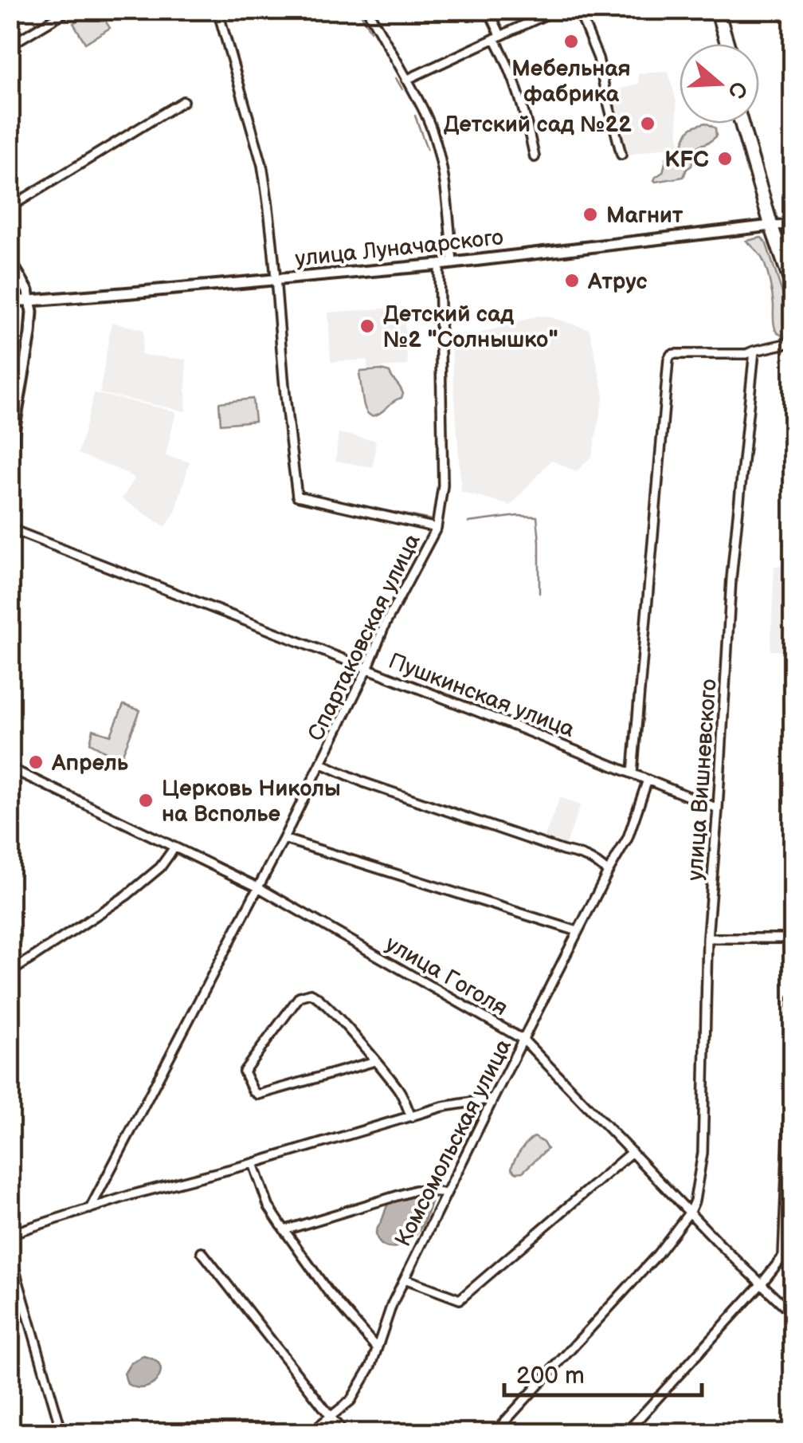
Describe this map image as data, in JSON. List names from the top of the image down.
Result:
{
  "streets": {
    "street": [
      "улица Луначарского",
      "Спартаковская улица",
      "Пушкинская улица",
      "улица Вишневского",
      "улица Гоголя",
      "Комсомольская улица"
    ]
  },
  "crossings": [
    ["улица Луначарского", "Спартаковская улица"],
    ["Спартаковская улица", "Пушкинская улица"],
    ["Спартаковская улица", "улица Гоголя"],
    ["Пушкинская улица", "улица Вишневского"],
    ["Пушкинская улица", "Комсомольская улица"],
    ["улица Вишневского", "улица Гоголя"],
    ["улица Гоголя", "Комсомольская улица"]
  ],
  "places": [
    "Мебельная фабрика",
    "Детский сад №22",
    "KFC",
    "Магнит",
    "Атрус",
    "Детский сад №2 \"Солнышко\"",
    "Апрель",
    "Церковь Николы на Всполье"
  ],
  "scale_bar": "200 m",
  "north": "right"
}
